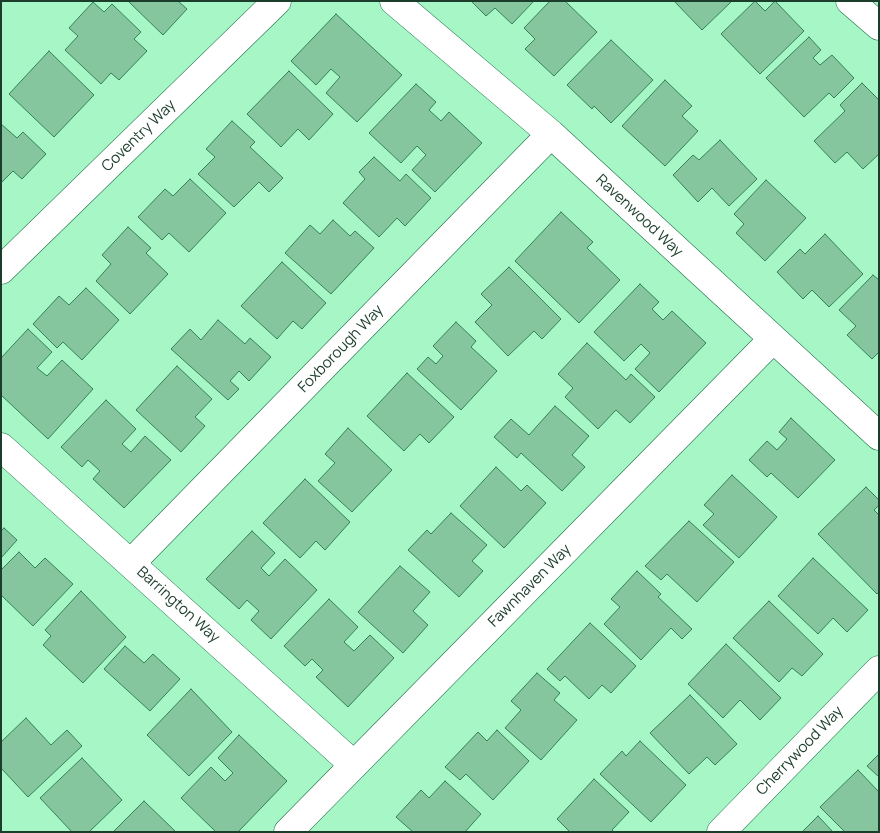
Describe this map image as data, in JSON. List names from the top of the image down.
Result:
{
  "streets": {
    "street": [
      "Coventry Way",
      "Ravenwood Way",
      "Foxborough Way",
      "Fawnhaven Way",
      "Barrington Way",
      "Cherrywood Way"
    ]
  },
  "crossings": [
    ["Ravenwood Way", "Foxborough Way"],
    ["Ravenwood Way", "Fawnhaven Way"],
    ["Foxborough Way", "Barrington Way"],
    ["Fawnhaven Way", "Barrington Way"]
  ]
}
